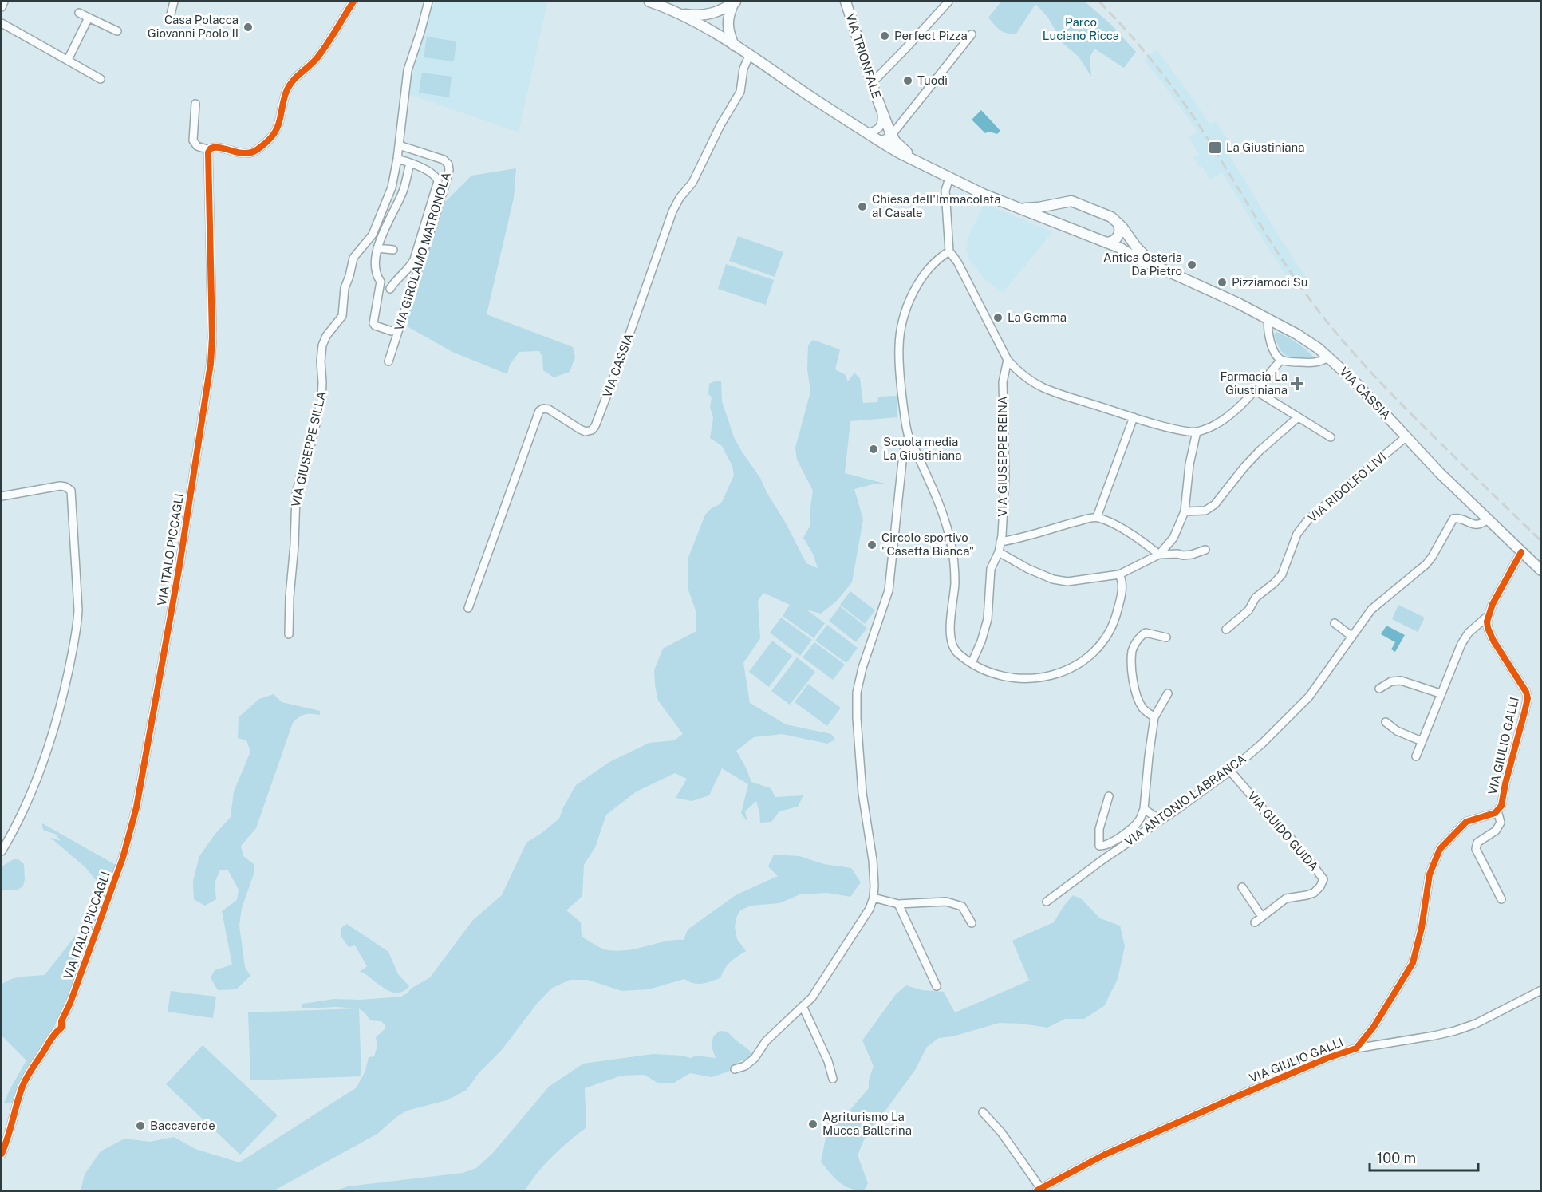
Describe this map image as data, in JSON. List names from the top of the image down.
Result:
{
  "streets": {
    "main road": ["VIA TRIONFALE", "VIA CASSIA"],
    "street": [
      "VIA GIROLAMO MATRONOLA",
      "VIA GIUSEPPE SILLA",
      "VIA GIUSEPPE REINA",
      "VIA RIDOLFO LIVI",
      "VIA ITALO PICCAGLI",
      "VIA GIULIO GALLI",
      "VIA ANTONIO LABRANCA",
      "VIA GUIDO GUIDA"
    ]
  },
  "crossings": [
    ["VIA TRIONFALE", "VIA CASSIA"],
    ["VIA GIROLAMO MATRONOLA", "VIA GIUSEPPE SILLA"],
    ["VIA CASSIA", "VIA RIDOLFO LIVI"],
    ["VIA CASSIA", "VIA ANTONIO LABRANCA"],
    ["VIA ANTONIO LABRANCA", "VIA GUIDO GUIDA"]
  ],
  "parks": ["Parco Luciano Ricca"],
  "places": {
    "other": [
      "Casa Polacca Giovanni Paolo II",
      "Perfect Pizza",
      "Tuodì",
      "Chiesa dell'Immacolata al Casale",
      "Antica Osteria Da Pietro",
      "Pizziamoci Su",
      "La Gemma",
      "Scuola media La Giustiniana",
      "Circolo sportivo \"Casetta Bianca\"",
      "Agriturismo La Mucca Ballerina",
      "Baccaverde"
    ],
    "transit": ["La Giustiniana"],
    "health": ["Farmacia La Giustiniana"]
  },
  "scale_bar": "100 m"
}
